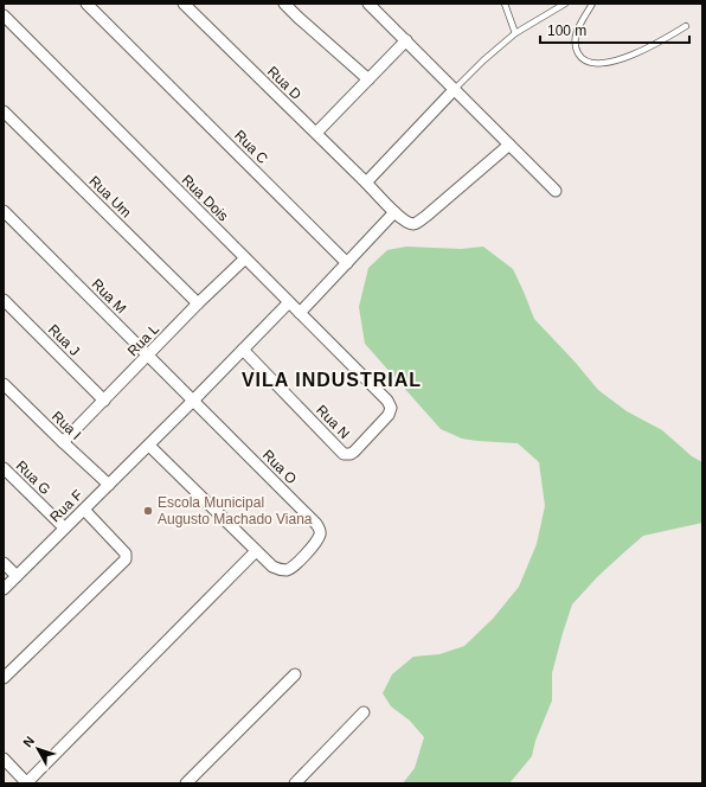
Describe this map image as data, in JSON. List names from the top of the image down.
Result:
{
  "streets": {
    "street": [
      "Rua D",
      "Rua C",
      "Rua Um",
      "Rua Dois",
      "Rua M",
      "Rua J",
      "Rua L",
      "Rua N",
      "Rua I",
      "Rua O",
      "Rua G",
      "Rua F"
    ]
  },
  "crossings": [
    ["Rua Um", "Rua L"],
    ["Rua Dois", "Rua L"],
    ["Rua Dois", "Rua N"],
    ["Rua Dois", "Rua F"],
    ["Rua M", "Rua L"],
    ["Rua M", "Rua O"],
    ["Rua M", "Rua F"],
    ["Rua J", "Rua L"],
    ["Rua L", "Rua I"],
    ["Rua N", "Rua F"],
    ["Rua I", "Rua F"],
    ["Rua O", "Rua F"],
    ["Rua G", "Rua F"]
  ],
  "districts": ["VILA INDUSTRIAL"],
  "places": ["Escola Municipal Augusto Machado Viana"],
  "scale_bar": "100 m",
  "north": "top left"
}
